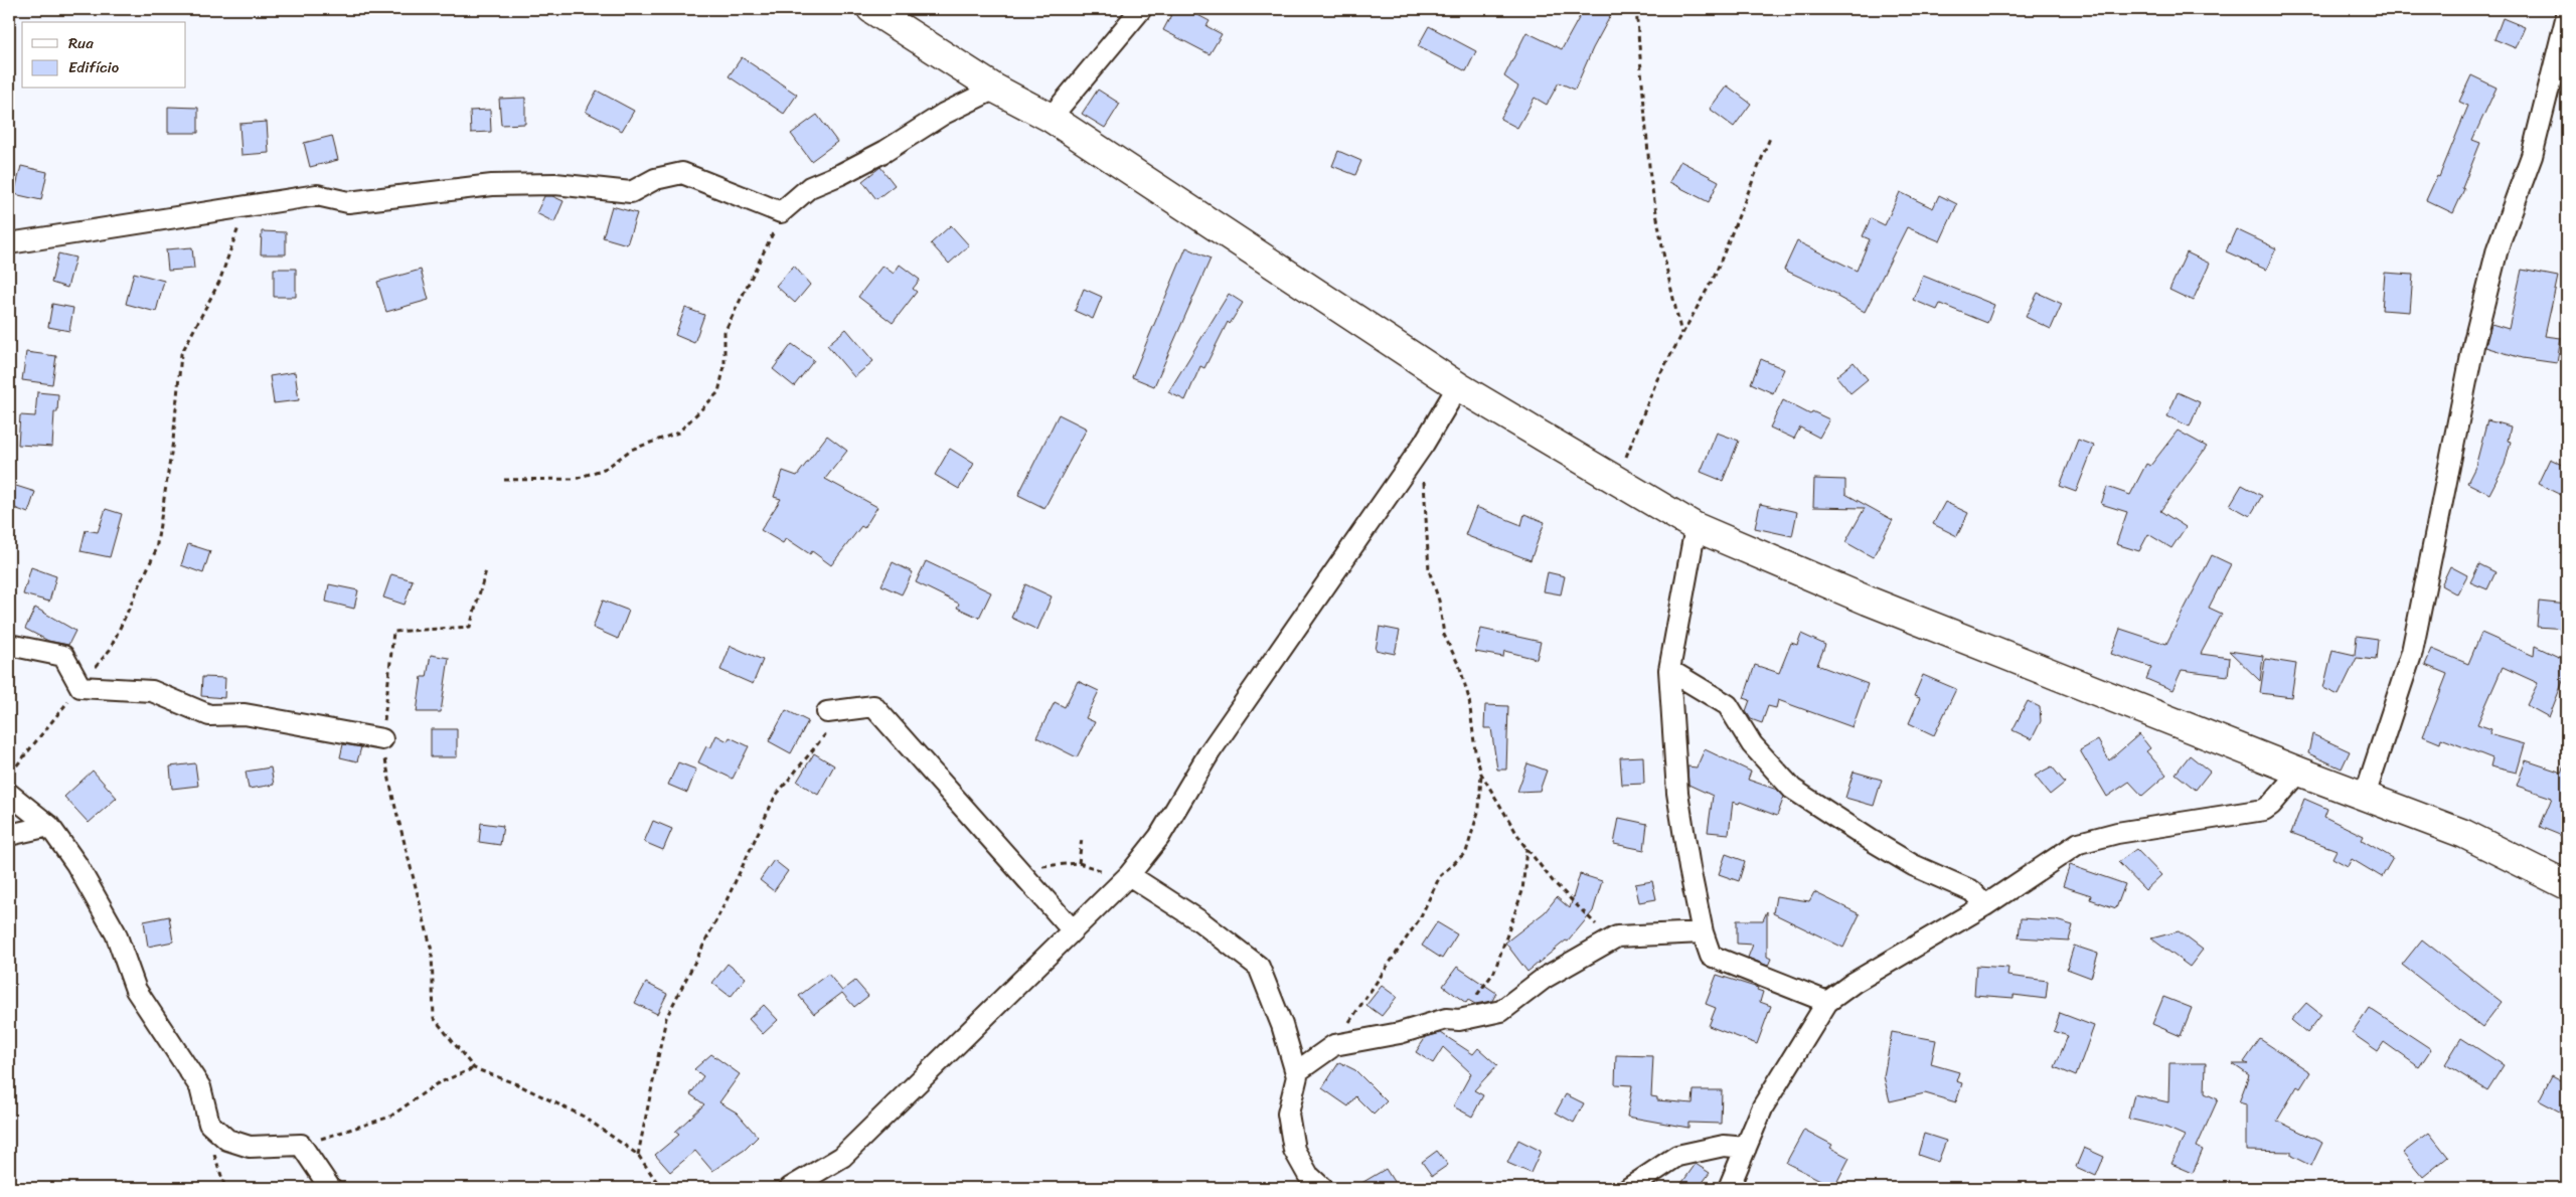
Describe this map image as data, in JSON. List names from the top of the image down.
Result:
{
  "legend": ["Rua", "Edifício"]
}
